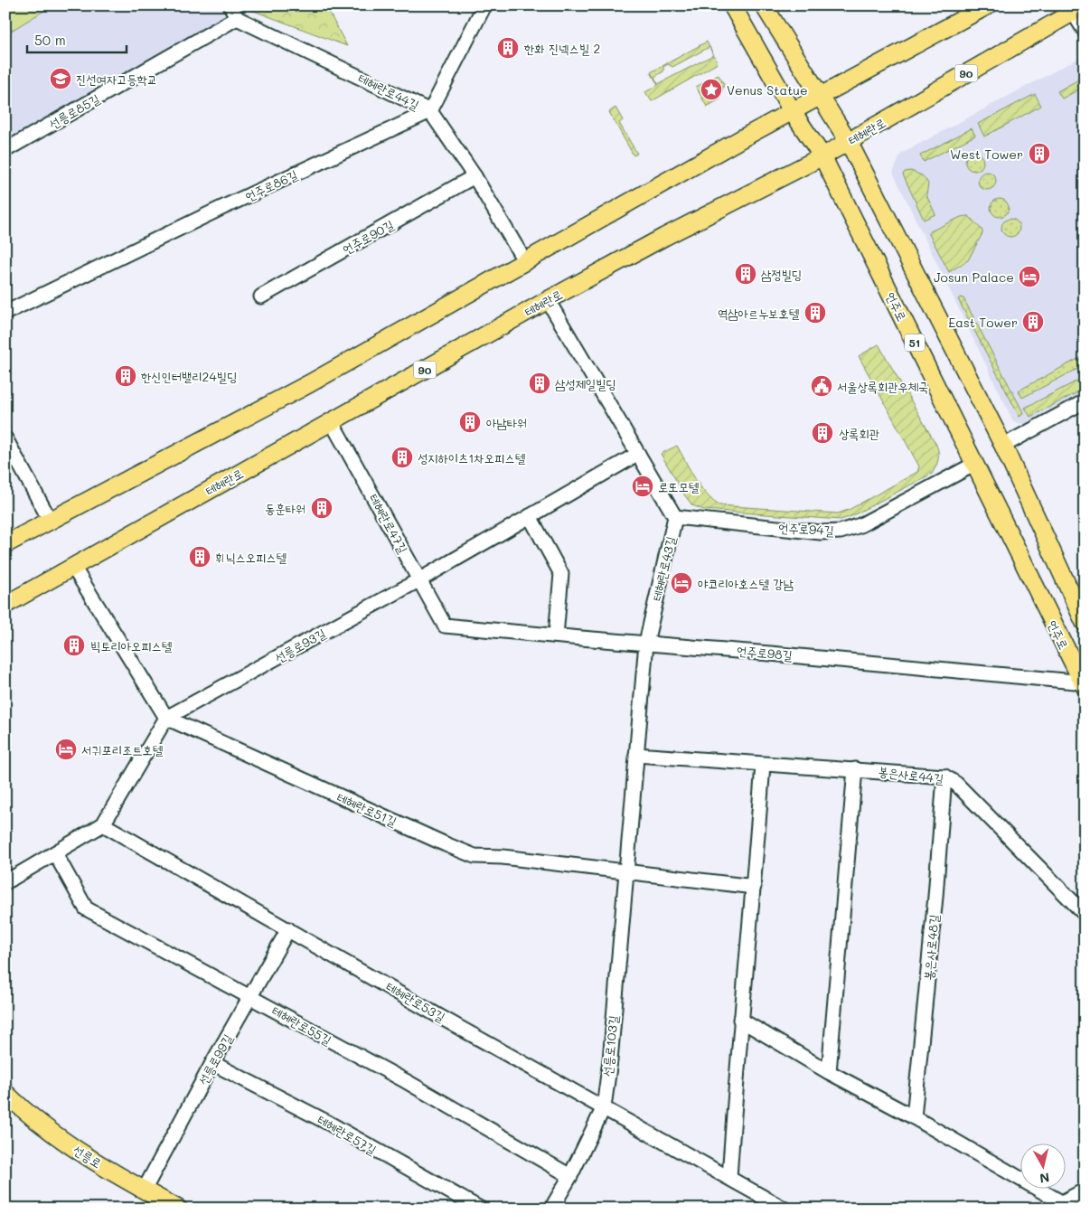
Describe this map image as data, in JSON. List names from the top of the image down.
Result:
{
  "streets": {
    "main road": [
      "90",
      "테헤란로",
      "언주로",
      "51",
      "선릉로"
    ],
    "street": [
      "테헤란로44길",
      "선릉로85길",
      "언주로86길",
      "언주로90길",
      "테헤란로47길",
      "언주로94길",
      "테헤란로43길",
      "선릉로93길",
      "언주로98길",
      "봉은사로44길",
      "테헤란로51길",
      "봉은사로48길",
      "테헤란로53길",
      "테헤란로55길",
      "선릉로103길",
      "선릉로99길",
      "테헤란로57길"
    ]
  },
  "crossings": [
    ["테헤란로44길", "선릉로85길"],
    ["테헤란로44길", "언주로86길"],
    ["테헤란로44길", "언주로90길"],
    ["테헤란로", "언주로"],
    ["테헤란로", "테헤란로47길"],
    ["언주로", "언주로94길"],
    ["언주로", "언주로98길"],
    ["테헤란로47길", "선릉로93길"],
    ["테헤란로47길", "언주로98길"],
    ["언주로94길", "테헤란로43길"],
    ["테헤란로43길", "언주로98길"],
    ["테헤란로43길", "봉은사로44길"],
    ["테헤란로43길", "테헤란로51길"],
    ["테헤란로43길", "선릉로103길"],
    ["선릉로93길", "테헤란로51길"],
    ["봉은사로44길", "봉은사로48길"],
    ["테헤란로51길", "선릉로103길"],
    ["테헤란로53길", "선릉로103길"],
    ["테헤란로53길", "선릉로99길"],
    ["테헤란로55길", "선릉로103길"],
    ["테헤란로55길", "선릉로99길"],
    ["선릉로99길", "테헤란로57길"],
    ["선릉로99길", "선릉로"]
  ],
  "places": {
    "building": [
      "한화 진넥스빌 2",
      "West Tower",
      "삼정빌딩",
      "역삼아르누보호텔",
      "East Tower",
      "한신인터밸리24빌딩",
      "삼성제일빌딩",
      "아남타워",
      "상록회관",
      "성지하이츠1차오피스텔",
      "동훈타워",
      "휘닉스오피스텔",
      "빅토리아오피스텔"
    ],
    "school or university": ["진선여자고등학교"],
    "place": ["Venus Statue"],
    "hotel": [
      "Josun Palace",
      "로또모텔",
      "야코리아호스텔 강남",
      "서귀포리조트호텔"
    ],
    "public building": ["서울상록회관우체국"]
  },
  "scale_bar": "50 m",
  "north": "bottom"
}
